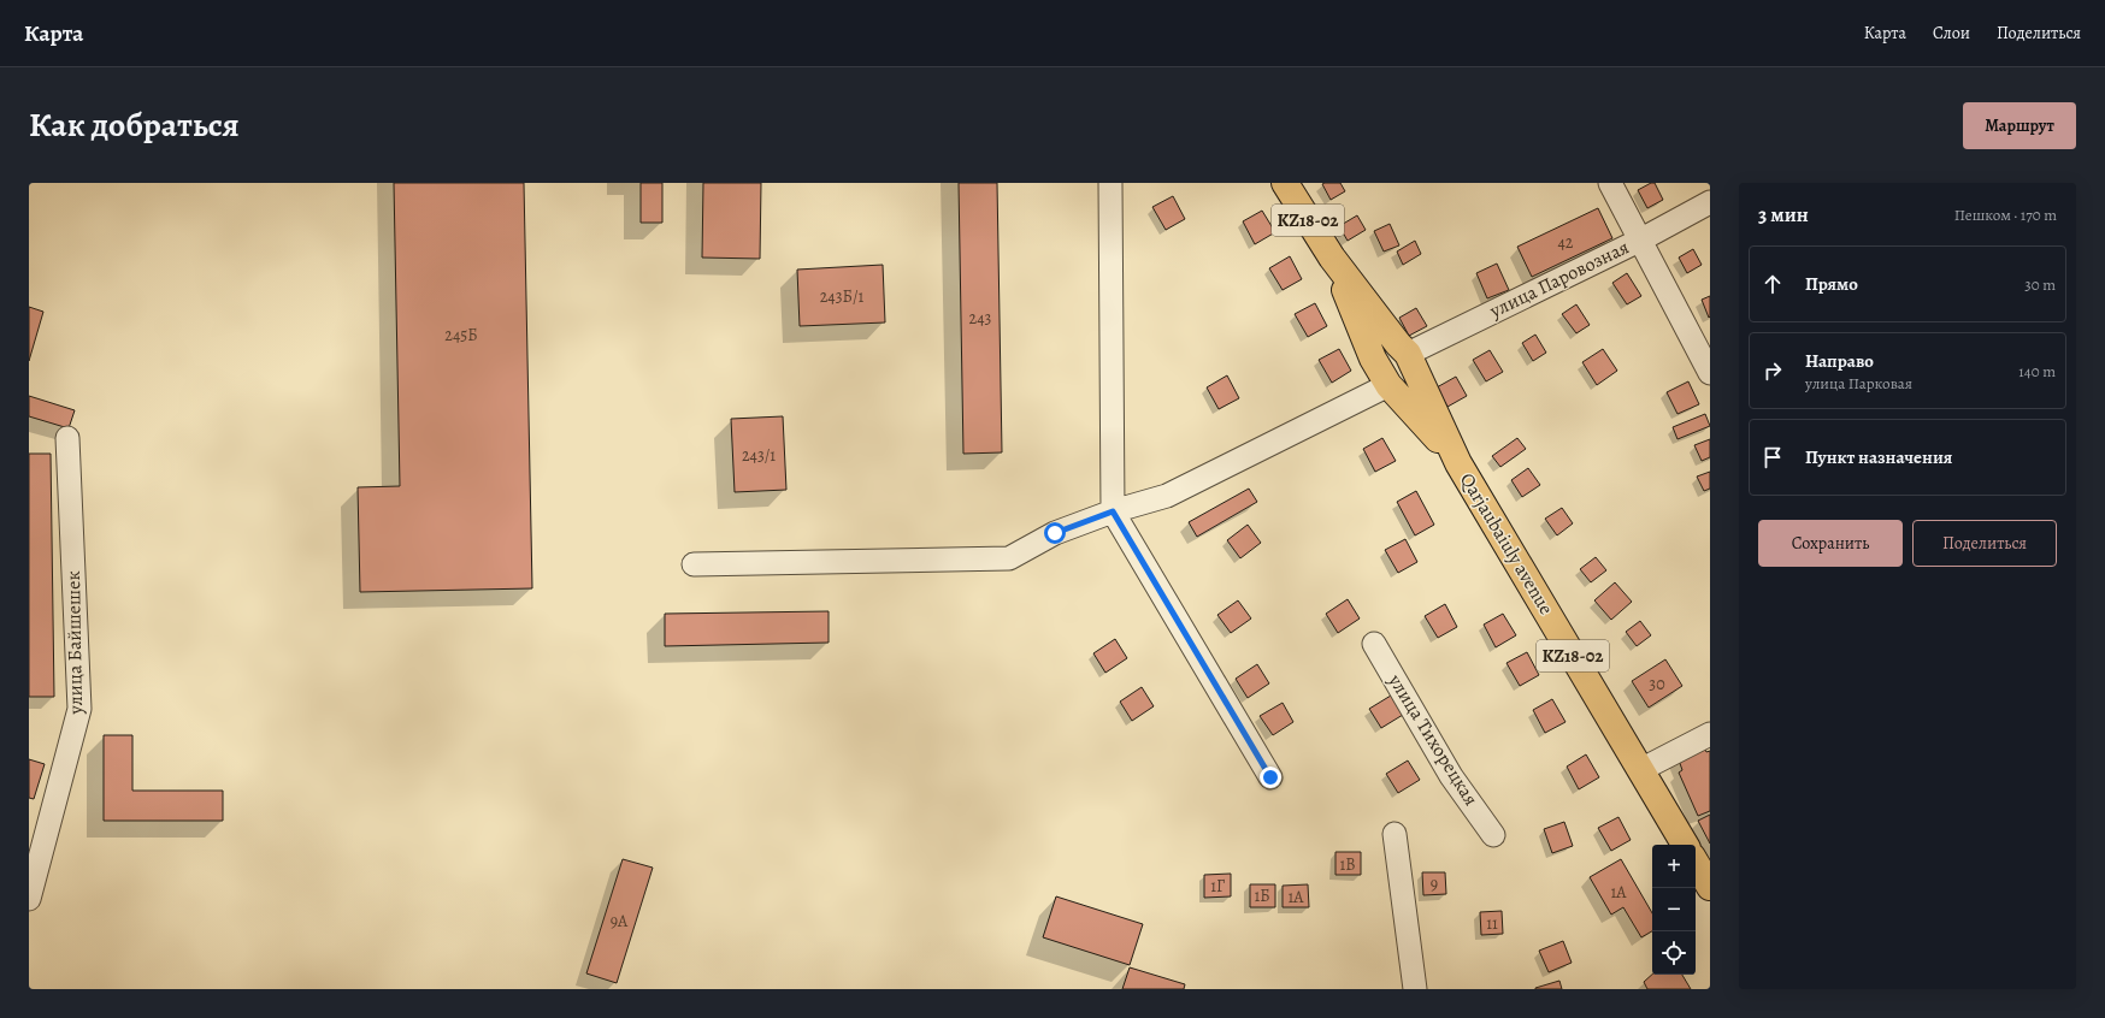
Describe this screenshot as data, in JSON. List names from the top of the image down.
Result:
{
  "streets": {
    "highway": ["KZ18-02", "Qarjaubaiuly avenue"],
    "street": ["улица Паровозная", "улица Байшешек", "улица Тихорецкая"]
  },
  "crossings": [
    ["улица Паровозная", "Qarjaubaiuly avenue"]
  ],
  "house_numbers": [
    "42",
    "243Б/1",
    "243",
    "245Б",
    "243/1",
    "30",
    "1В",
    "9",
    "1Г",
    "1А",
    "1Б",
    "1А",
    "9А",
    "11"
  ],
  "page": {
    "header": "Карта",
    "nav": ["Карта", "Слои", "Поделиться"],
    "title": "Как добраться",
    "buttons": [
      "Маршрут",
      ["Сохранить", "Поделиться"]
    ],
    "heading": ["3 мин", "Пешком · 170 m"],
    "list": [
      ["Прямо", "30 m"],
      ["Направо", "улица Парковая", "140 m"],
      "Пункт назначения"
    ],
    "map_buttons": ["+", "−"]
  }
}
